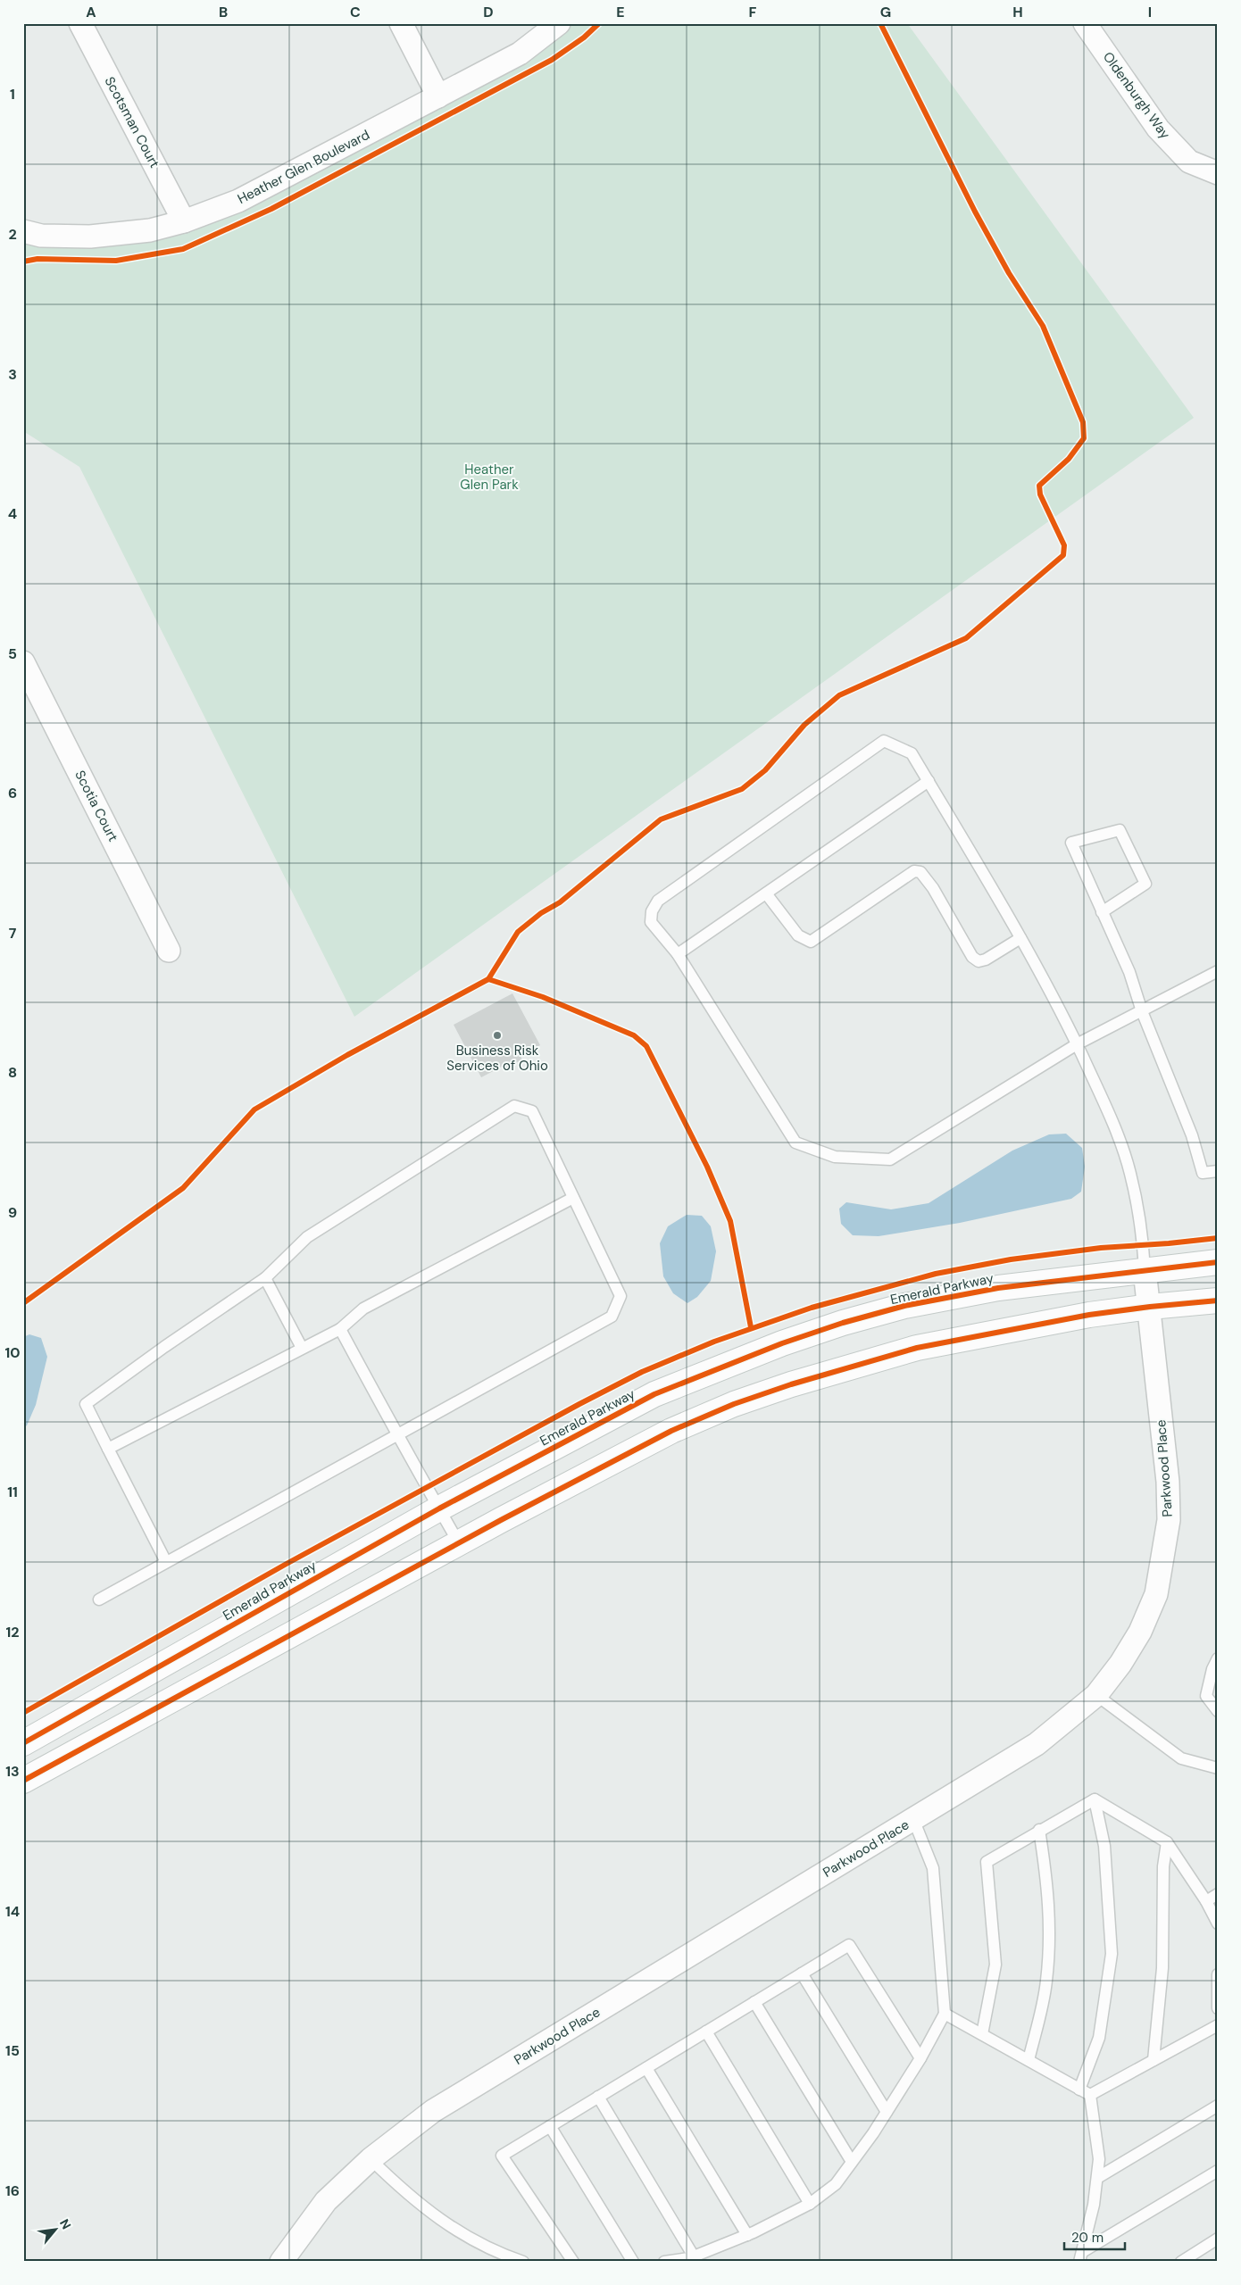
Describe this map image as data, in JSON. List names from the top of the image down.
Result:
{
  "streets": {
    "main road": ["Emerald Parkway"],
    "street": [
      "Oldenburgh Way",
      "Scotsman Court",
      "Heather Glen Boulevard",
      "Scotia Court",
      "Parkwood Place"
    ]
  },
  "crossings": [
    ["Scotsman Court", "Heather Glen Boulevard"],
    ["Emerald Parkway", "Parkwood Place"]
  ],
  "parks": ["Heather Glen Park"],
  "places": ["Business Risk Services of Ohio"],
  "scale_bar": "20 m",
  "north": "top right",
  "grid": {
    "columns": [
      "A",
      "B",
      "C",
      "D",
      "E",
      "F",
      "G",
      "H",
      "I"
    ],
    "rows": [
      "1",
      "2",
      "3",
      "4",
      "5",
      "6",
      "7",
      "8",
      "9",
      "10",
      "11",
      "12",
      "13",
      "14",
      "15",
      "16"
    ]
  }
}
